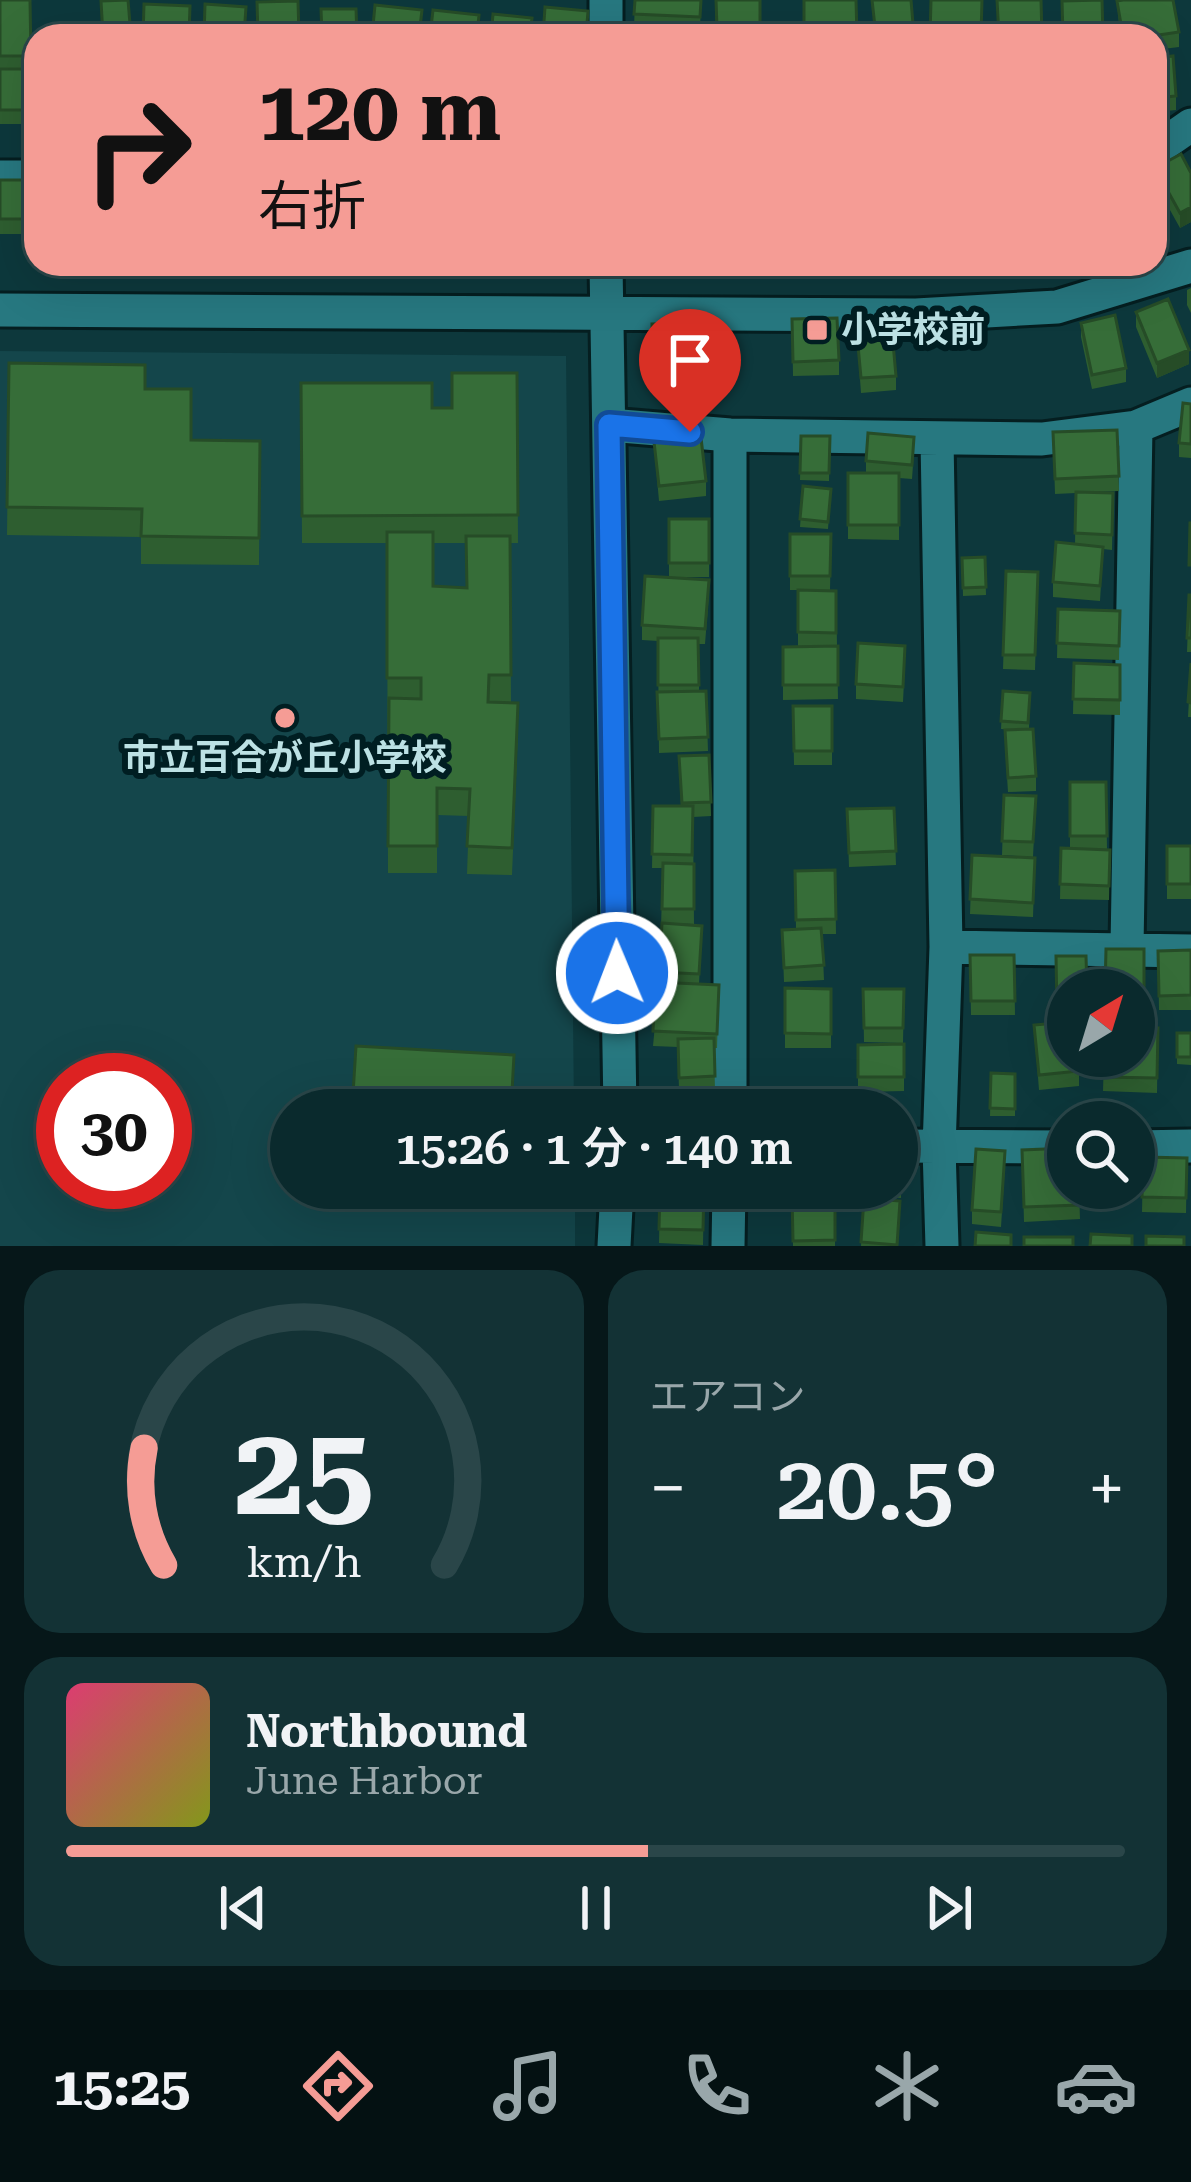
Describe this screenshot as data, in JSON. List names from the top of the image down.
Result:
{
  "places": {
    "transit": ["小学校前"],
    "other": ["市立百合が丘小学校"]
  },
  "north": "top right",
  "page": {
    "turn": ["120 m", "右折"],
    "limit": "30",
    "trip": "15:26 · 1 分 · 140 m",
    "tile": "エアコン",
    "heat": ["−", "20.5°", "+"],
    "song": ["Northbound", "June Harbor"],
    "tabs": "15:25",
    "gauge": ["25", "km/h"]
  }
}
